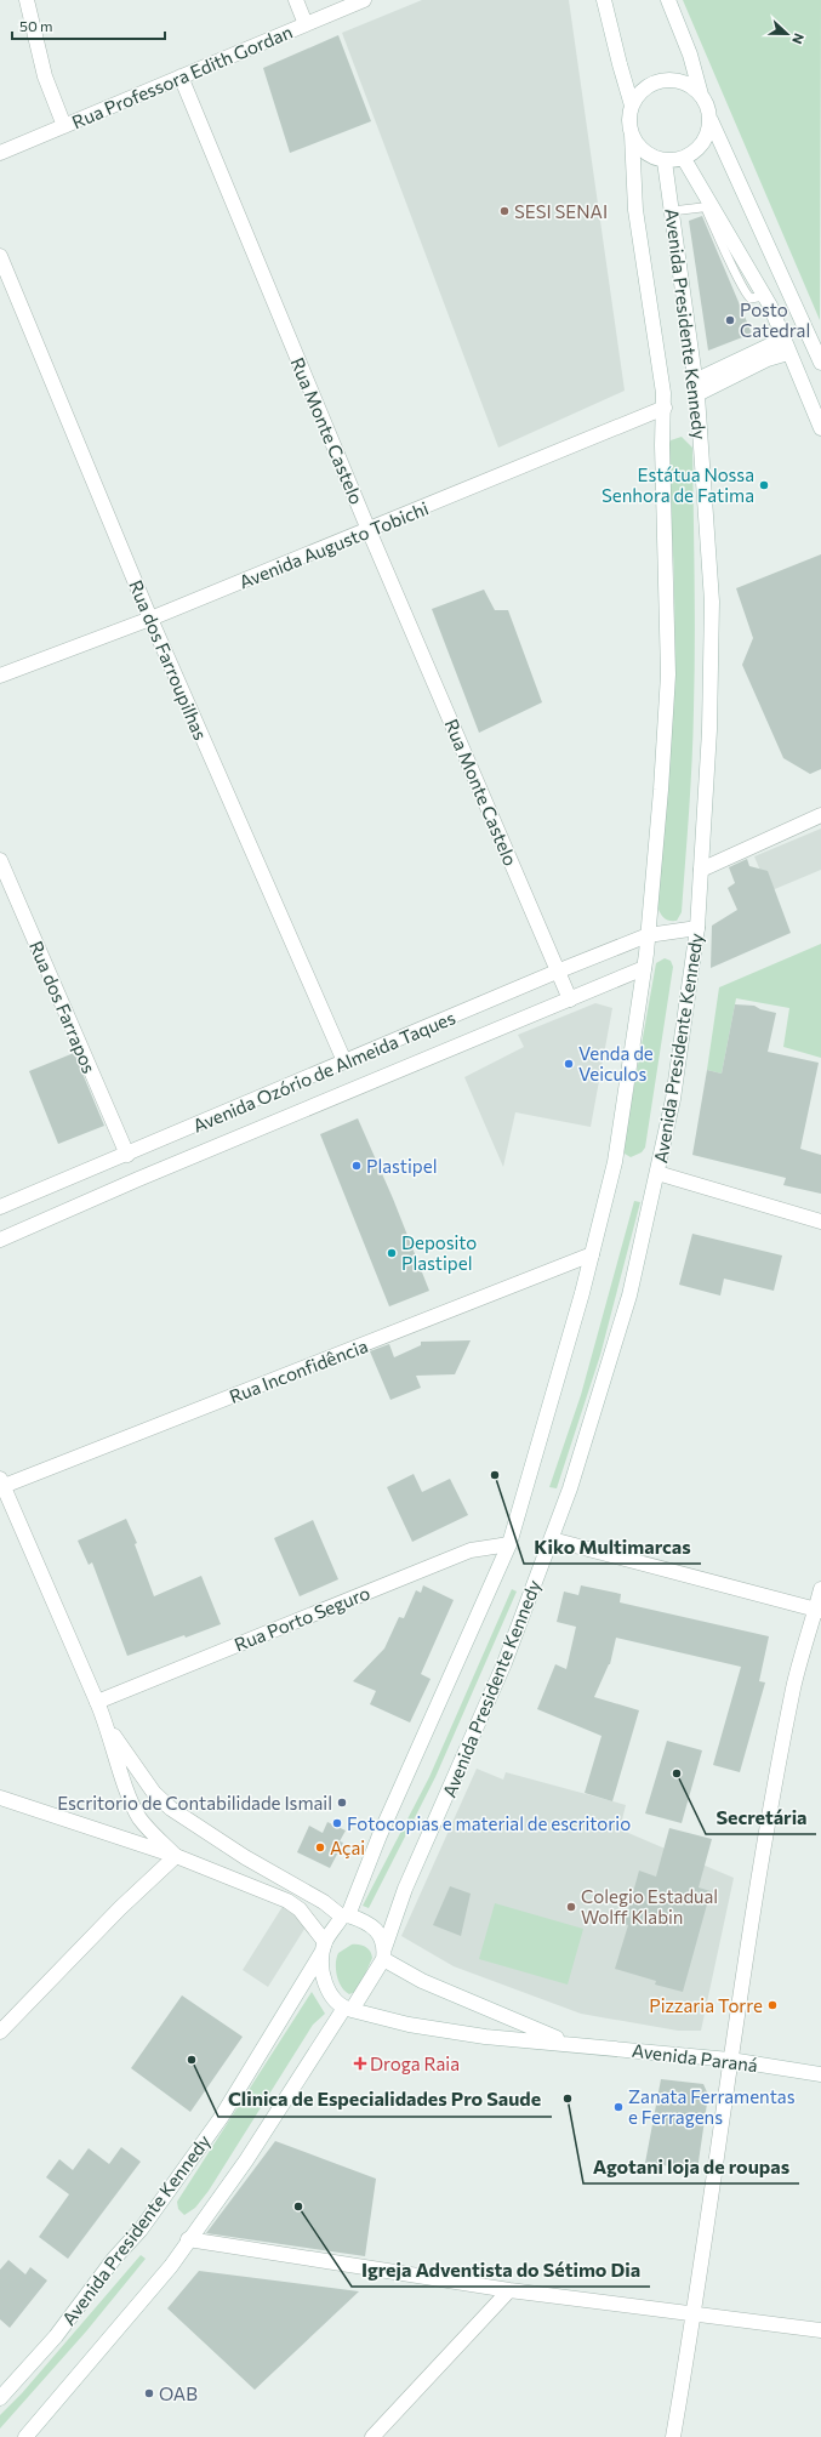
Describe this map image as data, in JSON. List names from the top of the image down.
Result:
{
  "streets": {
    "street": [
      "Rua Professora Edith Gordan",
      "Avenida Presidente Kennedy",
      "Rua Monte Castelo",
      "Avenida Augusto Tobichi",
      "Rua dos Farroupilhas",
      "Rua dos Farrapos",
      "Avenida Ozório de Almeida Taques",
      "Rua Inconfidência",
      "Rua Porto Seguro",
      "Avenida Paraná"
    ]
  },
  "crossings": [
    ["Rua Professora Edith Gordan", "Rua Monte Castelo"],
    ["Avenida Presidente Kennedy", "Avenida Augusto Tobichi"],
    ["Avenida Presidente Kennedy", "Avenida Ozório de Almeida Taques"],
    ["Avenida Presidente Kennedy", "Rua Inconfidência"],
    ["Avenida Presidente Kennedy", "Rua Porto Seguro"],
    ["Avenida Presidente Kennedy", "Avenida Paraná"],
    ["Rua Monte Castelo", "Avenida Augusto Tobichi"],
    ["Rua Monte Castelo", "Avenida Ozório de Almeida Taques"],
    ["Avenida Augusto Tobichi", "Rua dos Farroupilhas"],
    ["Rua dos Farroupilhas", "Avenida Ozório de Almeida Taques"],
    ["Rua dos Farrapos", "Avenida Ozório de Almeida Taques"]
  ],
  "places": {
    "other": [
      "SESI SENAI",
      "Posto Catedral",
      "Estátua Nossa Senhora de Fatima",
      "Venda de Veiculos",
      "Plastipel",
      "Deposito Plastipel",
      "Kiko Multimarcas",
      "Secretária",
      "Escritorio de Contabilidade Ismail",
      "Fotocopias e material de escritorio",
      "Açai",
      "Colegio Estadual Wolff Klabin",
      "Pizzaria Torre",
      "Clinica de Especialidades Pro Saude",
      "Agotani loja de roupas",
      "Zanata Ferramentas e Ferragens",
      "Igreja Adventista do Sétimo Dia",
      "OAB"
    ],
    "health": ["Droga Raia"]
  },
  "scale_bar": "50 m",
  "north": "right"
}
